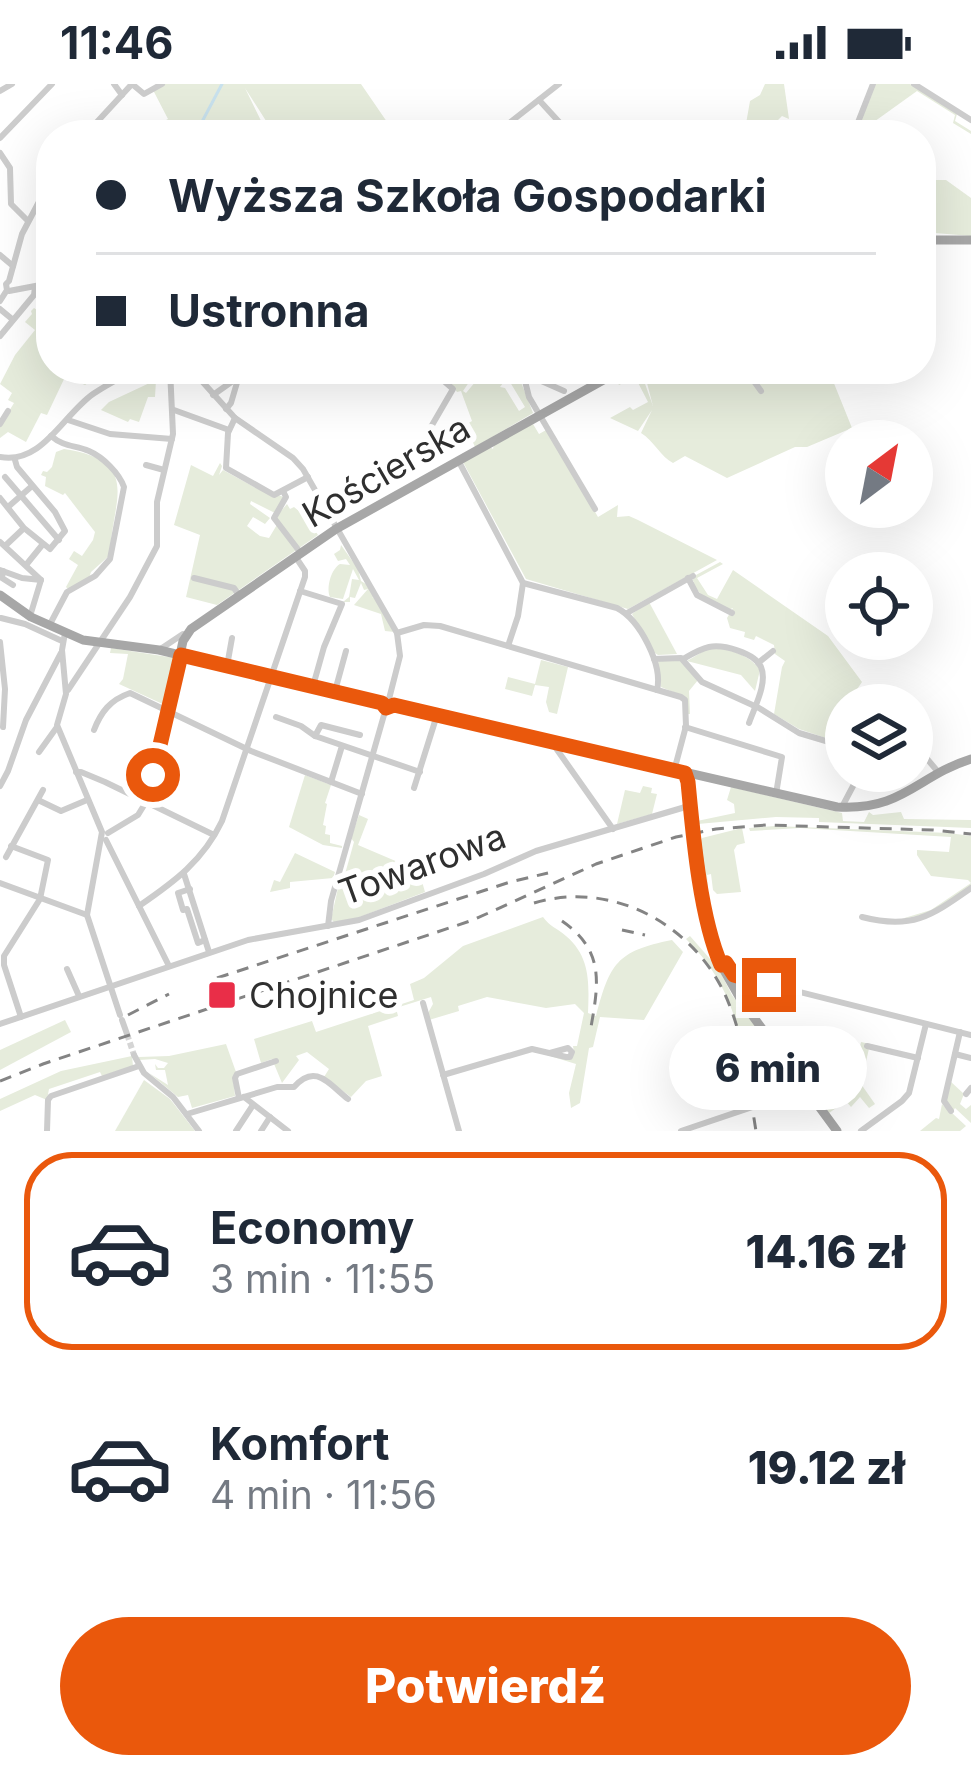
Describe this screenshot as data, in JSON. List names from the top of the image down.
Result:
{
  "streets": {
    "main road": ["Kościerska"],
    "street": ["Towarowa"]
  },
  "places": {
    "transit": ["Chojnice"]
  },
  "north": "top right",
  "page": {
    "status": "11:46",
    "banner": ["Wyższa Szkoła Gospodarki", "Ustronna"],
    "bubble": "6 min",
    "list": [
      {
        "name": "Economy",
        "note": "3 min · 11:55",
        "value": "14.16 zł"
      },
      {
        "name": "Komfort",
        "note": "4 min · 11:56",
        "value": "19.12 zł"
      }
    ],
    "buttons": "Potwierdź"
  }
}
